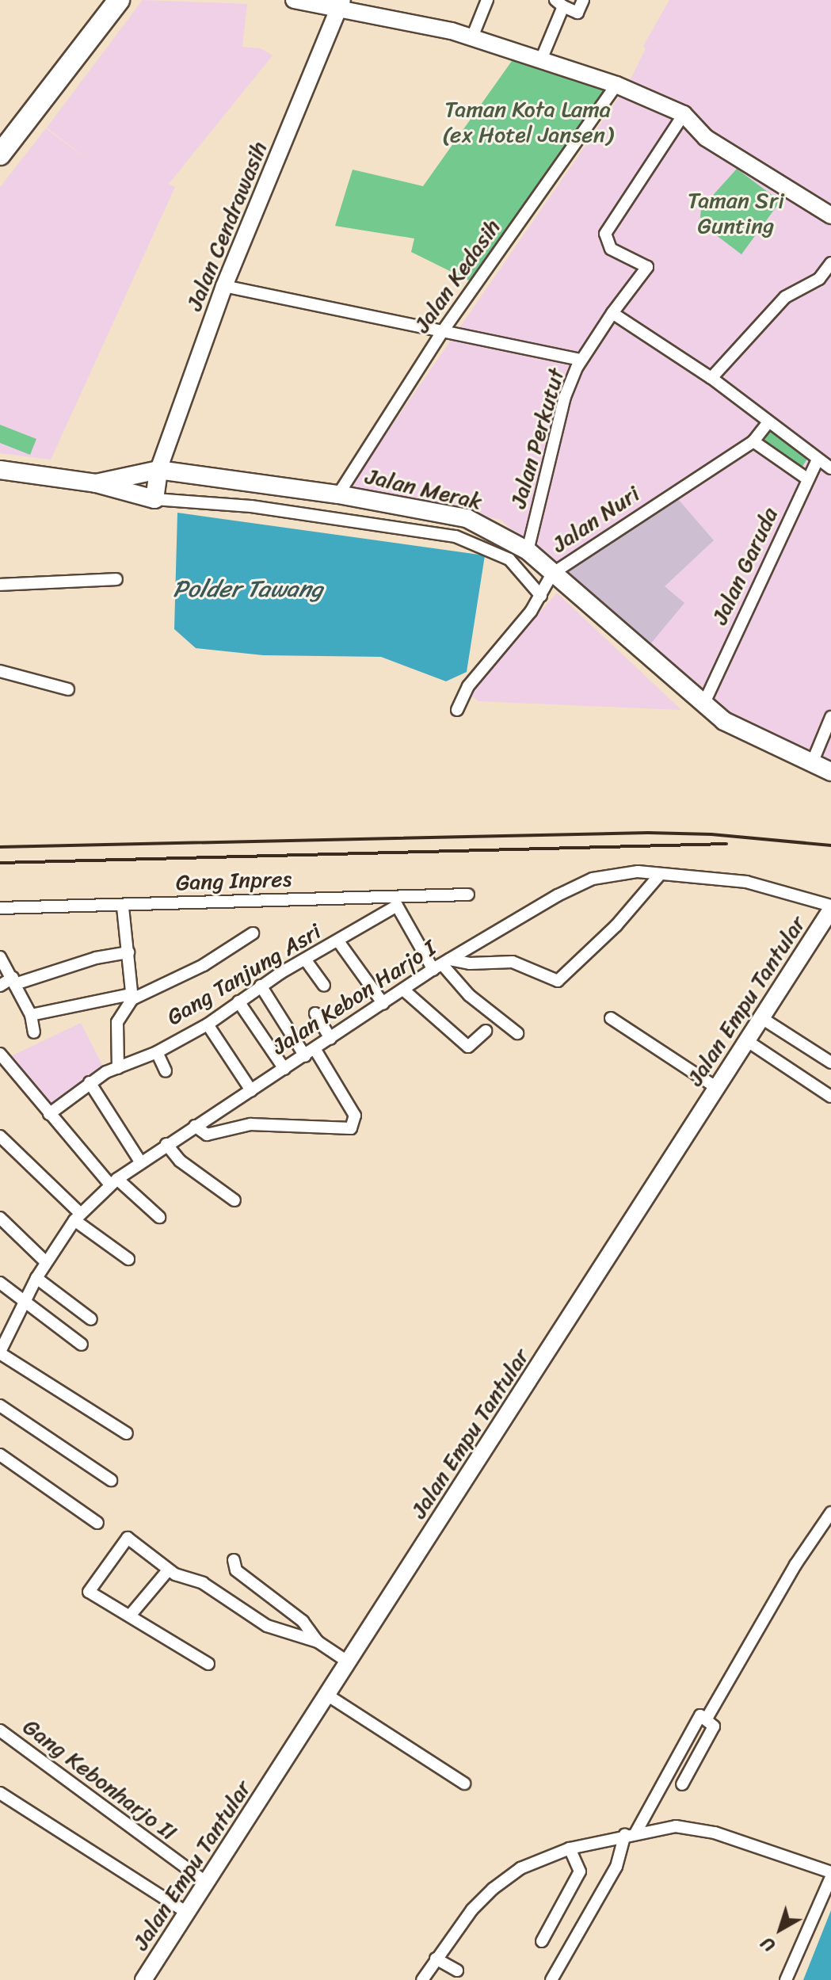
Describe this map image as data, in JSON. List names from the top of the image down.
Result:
{
  "streets": {
    "main road": ["Jalan Merak"],
    "street": [
      "Jalan Cendrawasih",
      "Jalan Kedasih",
      "Jalan Perkutut",
      "Jalan Nuri",
      "Jalan Garuda",
      "Gang Inpres",
      "Gang Tanjung Asri",
      "Jalan Kebon Harjo I",
      "Jalan Empu Tantular",
      "Gang Kebonharjo II"
    ]
  },
  "crossings": [
    ["Jalan Cendrawasih", "Jalan Merak"],
    ["Jalan Kedasih", "Jalan Merak"],
    ["Jalan Perkutut", "Jalan Merak"],
    ["Jalan Merak", "Jalan Nuri"],
    ["Jalan Merak", "Jalan Garuda"],
    ["Gang Inpres", "Gang Tanjung Asri"],
    ["Jalan Kebon Harjo I", "Jalan Empu Tantular"],
    ["Jalan Empu Tantular", "Gang Kebonharjo II"]
  ],
  "water": ["Polder Tawang"],
  "parks": ["Taman Kota Lama (ex Hotel Jansen)", "Taman Sri Gunting"],
  "north": "bottom left"
}
